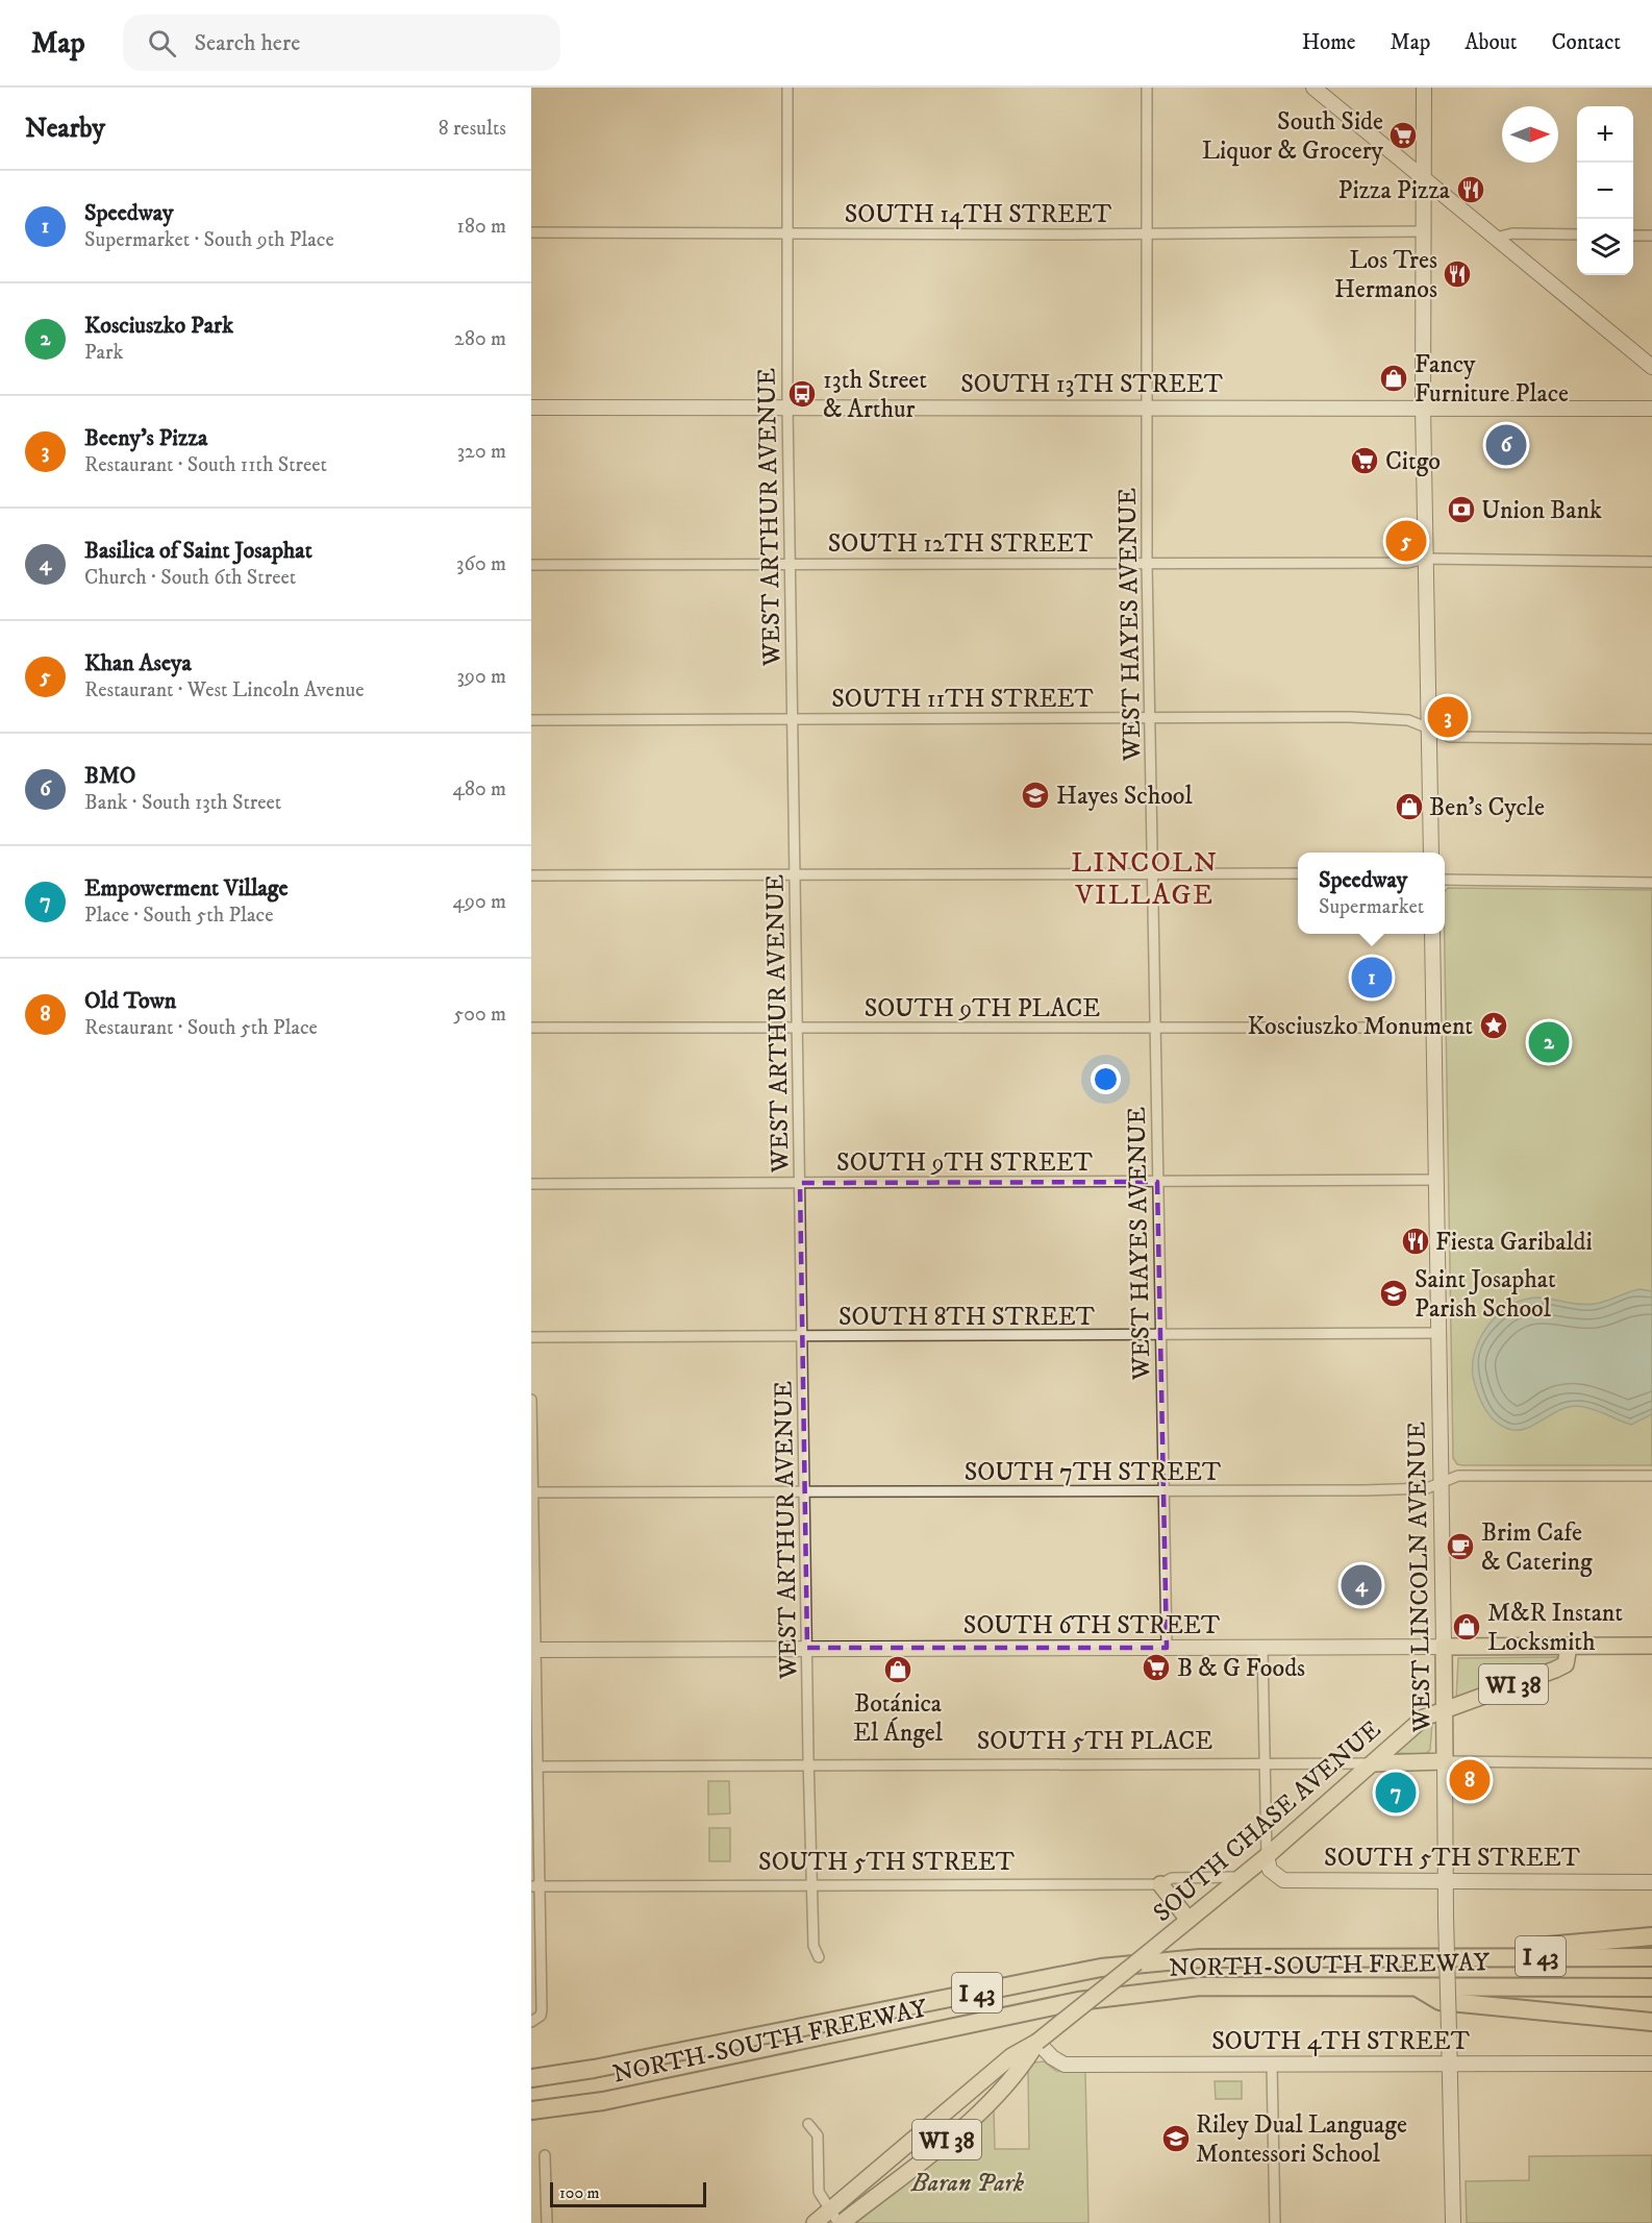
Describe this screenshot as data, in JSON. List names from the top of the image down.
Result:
{
  "streets": {
    "highway": ["I 43", "NORTH-SOUTH FREEWAY"],
    "main road": [
      "WEST LINCOLN AVENUE",
      "SOUTH 6TH STREET",
      "WI 38",
      "SOUTH 5TH PLACE",
      "SOUTH CHASE AVENUE"
    ],
    "street": [
      "SOUTH 14TH STREET",
      "SOUTH 13TH STREET",
      "WEST ARTHUR AVENUE",
      "SOUTH 12TH STREET",
      "WEST HAYES AVENUE",
      "SOUTH 11TH STREET",
      "SOUTH 9TH PLACE",
      "SOUTH 9TH STREET",
      "SOUTH 8TH STREET",
      "SOUTH 7TH STREET",
      "SOUTH 5TH STREET",
      "SOUTH 4TH STREET"
    ]
  },
  "crossings": [
    ["SOUTH 14TH STREET", "WEST ARTHUR AVENUE"],
    ["SOUTH 14TH STREET", "WEST HAYES AVENUE"],
    ["SOUTH 13TH STREET", "WEST ARTHUR AVENUE"],
    ["SOUTH 13TH STREET", "WEST HAYES AVENUE"],
    ["WEST ARTHUR AVENUE", "SOUTH 12TH STREET"],
    ["WEST ARTHUR AVENUE", "SOUTH 11TH STREET"],
    ["WEST ARTHUR AVENUE", "SOUTH 9TH PLACE"],
    ["WEST ARTHUR AVENUE", "SOUTH 9TH STREET"],
    ["WEST ARTHUR AVENUE", "SOUTH 8TH STREET"],
    ["WEST ARTHUR AVENUE", "SOUTH 7TH STREET"],
    ["WEST ARTHUR AVENUE", "SOUTH 6TH STREET"],
    ["WEST ARTHUR AVENUE", "SOUTH 5TH PLACE"],
    ["WEST ARTHUR AVENUE", "SOUTH 5TH STREET"],
    ["SOUTH 12TH STREET", "WEST HAYES AVENUE"],
    ["WEST HAYES AVENUE", "SOUTH 11TH STREET"],
    ["WEST HAYES AVENUE", "SOUTH 9TH PLACE"],
    ["WEST HAYES AVENUE", "SOUTH 9TH STREET"],
    ["WEST HAYES AVENUE", "SOUTH 8TH STREET"],
    ["WEST HAYES AVENUE", "SOUTH 7TH STREET"],
    ["WEST HAYES AVENUE", "SOUTH 6TH STREET"],
    ["SOUTH 9TH PLACE", "WEST LINCOLN AVENUE"],
    ["SOUTH 9TH STREET", "WEST LINCOLN AVENUE"],
    ["SOUTH 8TH STREET", "WEST LINCOLN AVENUE"],
    ["SOUTH 7TH STREET", "WEST LINCOLN AVENUE"],
    ["WEST LINCOLN AVENUE", "SOUTH 6TH STREET"],
    ["WEST LINCOLN AVENUE", "SOUTH 5TH PLACE"],
    ["WEST LINCOLN AVENUE", "SOUTH CHASE AVENUE"],
    ["WEST LINCOLN AVENUE", "SOUTH 5TH STREET"],
    ["WEST LINCOLN AVENUE", "SOUTH 4TH STREET"],
    ["SOUTH 6TH STREET", "SOUTH CHASE AVENUE"],
    ["SOUTH 5TH PLACE", "SOUTH CHASE AVENUE"],
    ["SOUTH CHASE AVENUE", "SOUTH 5TH STREET"],
    ["SOUTH CHASE AVENUE", "SOUTH 4TH STREET"]
  ],
  "districts": ["LINCOLN VILLAGE"],
  "parks": ["Baran Park"],
  "places": {
    "supermarket": ["South Side Liquor & Grocery", "Citgo", "B & G Foods"],
    "restaurant": ["Pizza Pizza", "Los Tres Hermanos", "Fiesta Garibaldi"],
    "shop": [
      "Fancy Furniture Place",
      "Ben's Cycle",
      "M&R Instant Locksmith",
      "Botánica El Ángel"
    ],
    "bus stop": ["13th Street & Arthur"],
    "bank": ["Union Bank"],
    "school or university": ["Hayes School", "Saint Josaphat Parish School", "Riley Dual Language Montessori School"],
    "place": ["Kosciuszko Monument"],
    "cafe": ["Brim Cafe & Catering"]
  },
  "scale_bar": "100 m",
  "north": "right",
  "page": {
    "header": "Map",
    "search": "Search here",
    "nav": [
      "Home",
      "Map",
      "About",
      "Contact"
    ],
    "heading": ["Nearby", "8 results"],
    "map_buttons": ["+", "−"],
    "list": [
      {
        "mark": "1",
        "name": "Speedway",
        "note": "Supermarket · South 9th Place",
        "value": "180 m"
      },
      {
        "mark": "2",
        "name": "Kosciuszko Park",
        "note": "Park",
        "value": "280 m"
      },
      {
        "mark": "3",
        "name": "Beeny's Pizza",
        "note": "Restaurant · South 11th Street",
        "value": "320 m"
      },
      {
        "mark": "4",
        "name": "Basilica of Saint Josaphat",
        "note": "Church · South 6th Street",
        "value": "360 m"
      },
      {
        "mark": "5",
        "name": "Khan Aseya",
        "note": "Restaurant · West Lincoln Avenue",
        "value": "390 m"
      },
      {
        "mark": "6",
        "name": "BMO",
        "note": "Bank · South 13th Street",
        "value": "480 m"
      },
      {
        "mark": "7",
        "name": "Empowerment Village",
        "note": "Place · South 5th Place",
        "value": "490 m"
      },
      {
        "mark": "8",
        "name": "Old Town",
        "note": "Restaurant · South 5th Place",
        "value": "500 m"
      }
    ],
    "pins": [
      "6",
      "5",
      "3",
      "1",
      "2",
      "4",
      "8",
      "7"
    ],
    "popup": ["Speedway", "Supermarket"],
    "scale": "100 m"
  }
}
